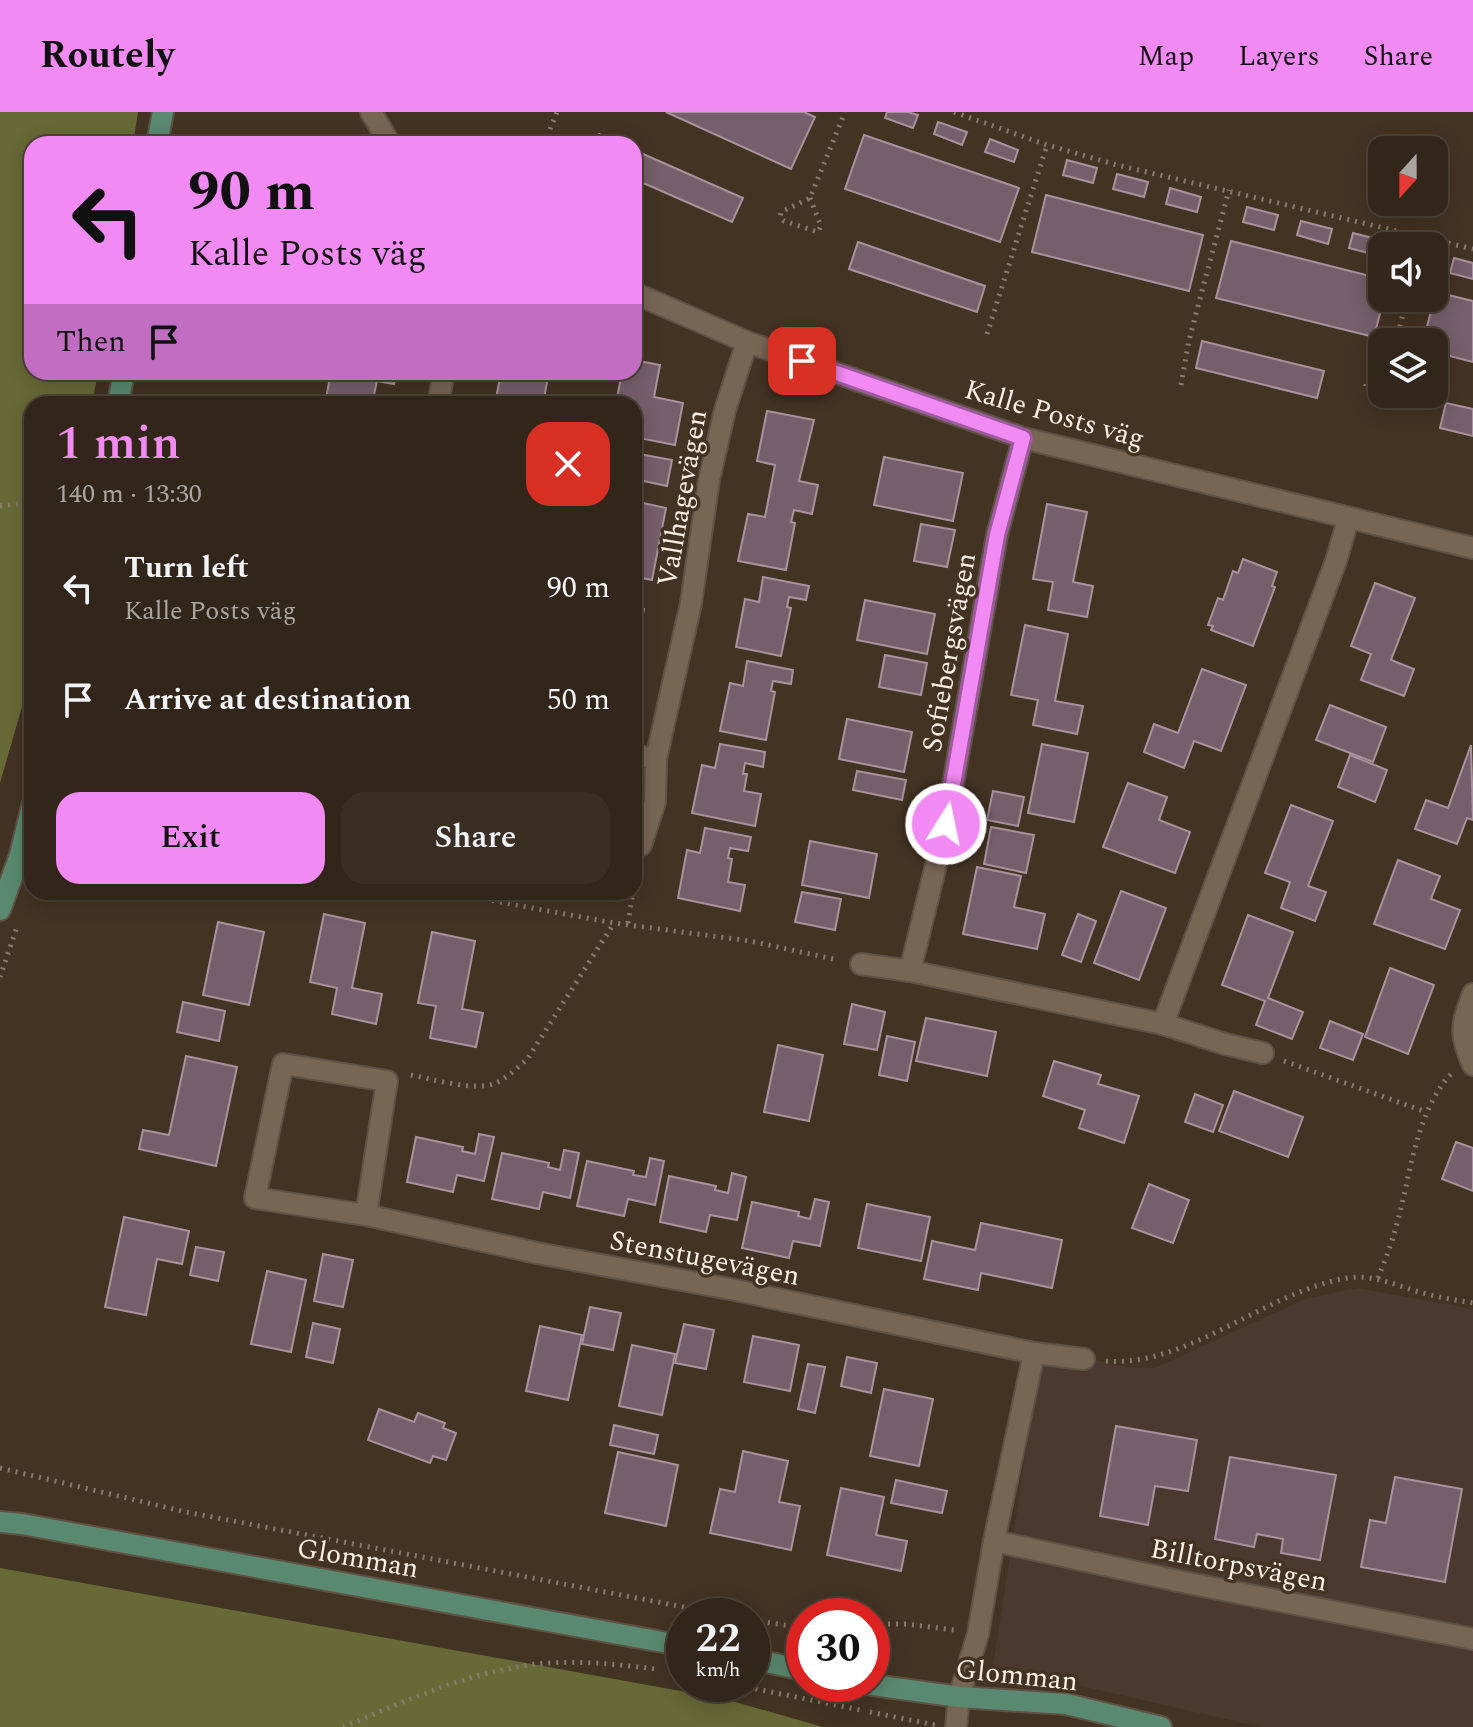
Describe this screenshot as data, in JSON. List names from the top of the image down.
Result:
{
  "streets": {
    "street": [
      "Kalle Posts väg",
      "Vallhagevägen",
      "Sofiebergsvägen",
      "Stenstugevägen",
      "Glomman",
      "Billtorpsvägen"
    ]
  },
  "crossings": [
    ["Kalle Posts väg", "Vallhagevägen"],
    ["Kalle Posts väg", "Sofiebergsvägen"]
  ],
  "north": "bottom",
  "page": {
    "header": "Routely",
    "nav": ["Map", "Layers", "Share"],
    "turn": ["90 m", "Kalle Posts väg"],
    "then": "Then",
    "heading": ["1 min", "140 m · 13:30"],
    "list": [
      {
        "name": "Turn left",
        "note": "Kalle Posts väg",
        "value": "90 m"
      },
      {
        "name": "Arrive at destination",
        "value": "50 m"
      }
    ],
    "buttons": ["Exit", "Share"],
    "speed": "22 km/h",
    "limit": "30"
  }
}
